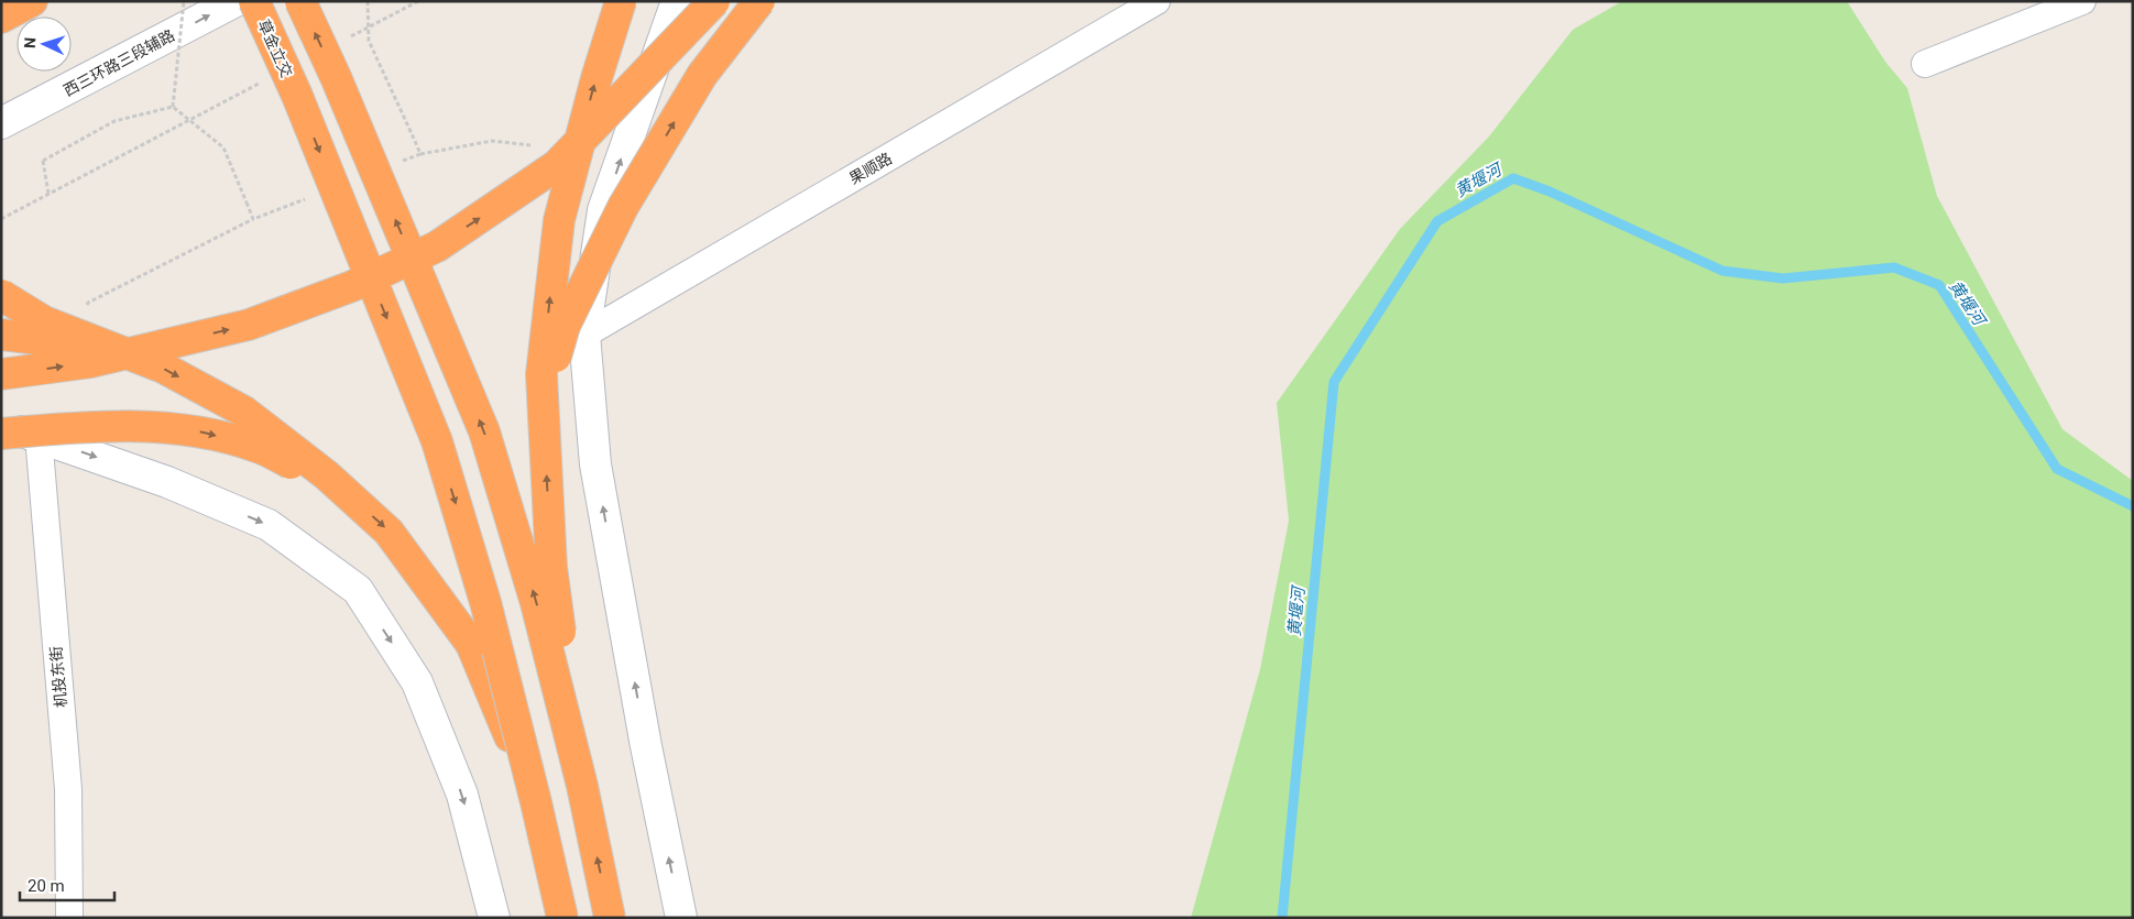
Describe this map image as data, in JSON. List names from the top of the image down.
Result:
{
  "streets": {
    "highway": ["草金立交"],
    "main road": ["西三环路三段辅路"],
    "street": ["果顺路", "机投东街"]
  },
  "one_way": ["西三环路三段辅路"],
  "water": ["黄堰河"],
  "scale_bar": "20 m",
  "north": "left"
}
